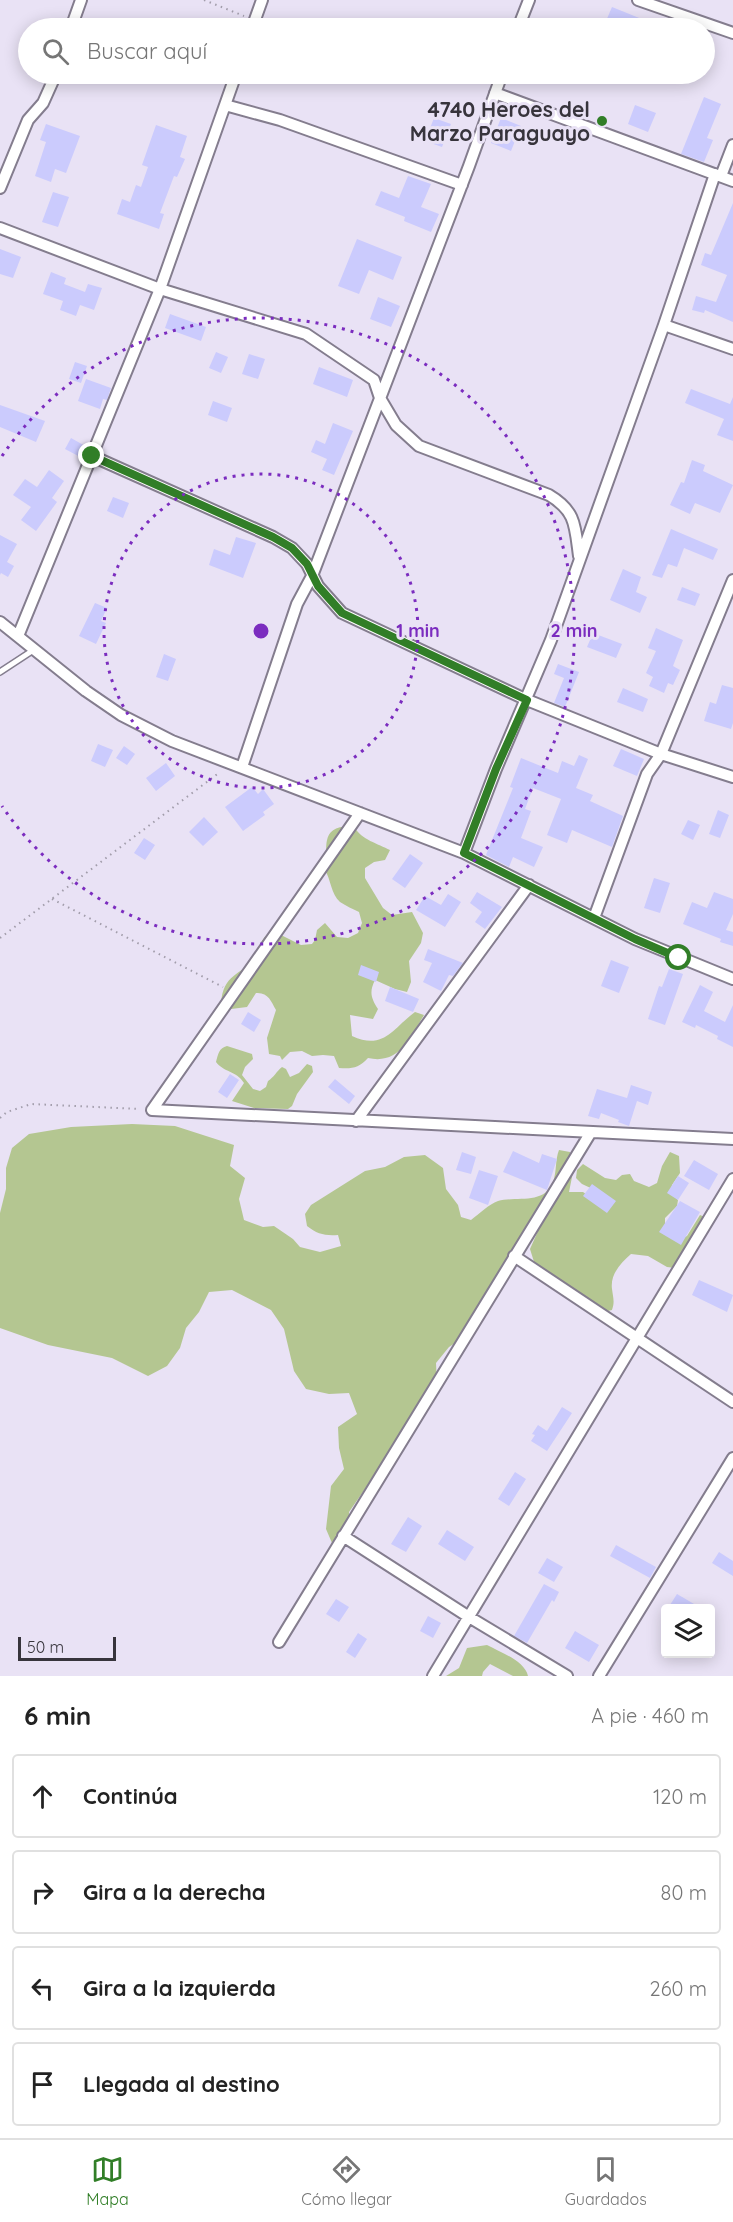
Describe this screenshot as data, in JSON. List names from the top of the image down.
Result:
{
  "places": ["4740 Heroes del Marzo Paraguayo"],
  "scale_bar": "50 m",
  "page": {
    "search": "Buscar aquí",
    "scale": "50 m",
    "heading": ["6 min", "A pie · 460 m"],
    "list": [
      ["Continúa", "120 m"],
      ["Gira a la derecha", "80 m"],
      ["Gira a la izquierda", "260 m"],
      "Llegada al destino"
    ],
    "nav": ["Mapa", "Cómo llegar", "Guardados"]
  },
  "rings": ["1 min", "2 min"]
}
